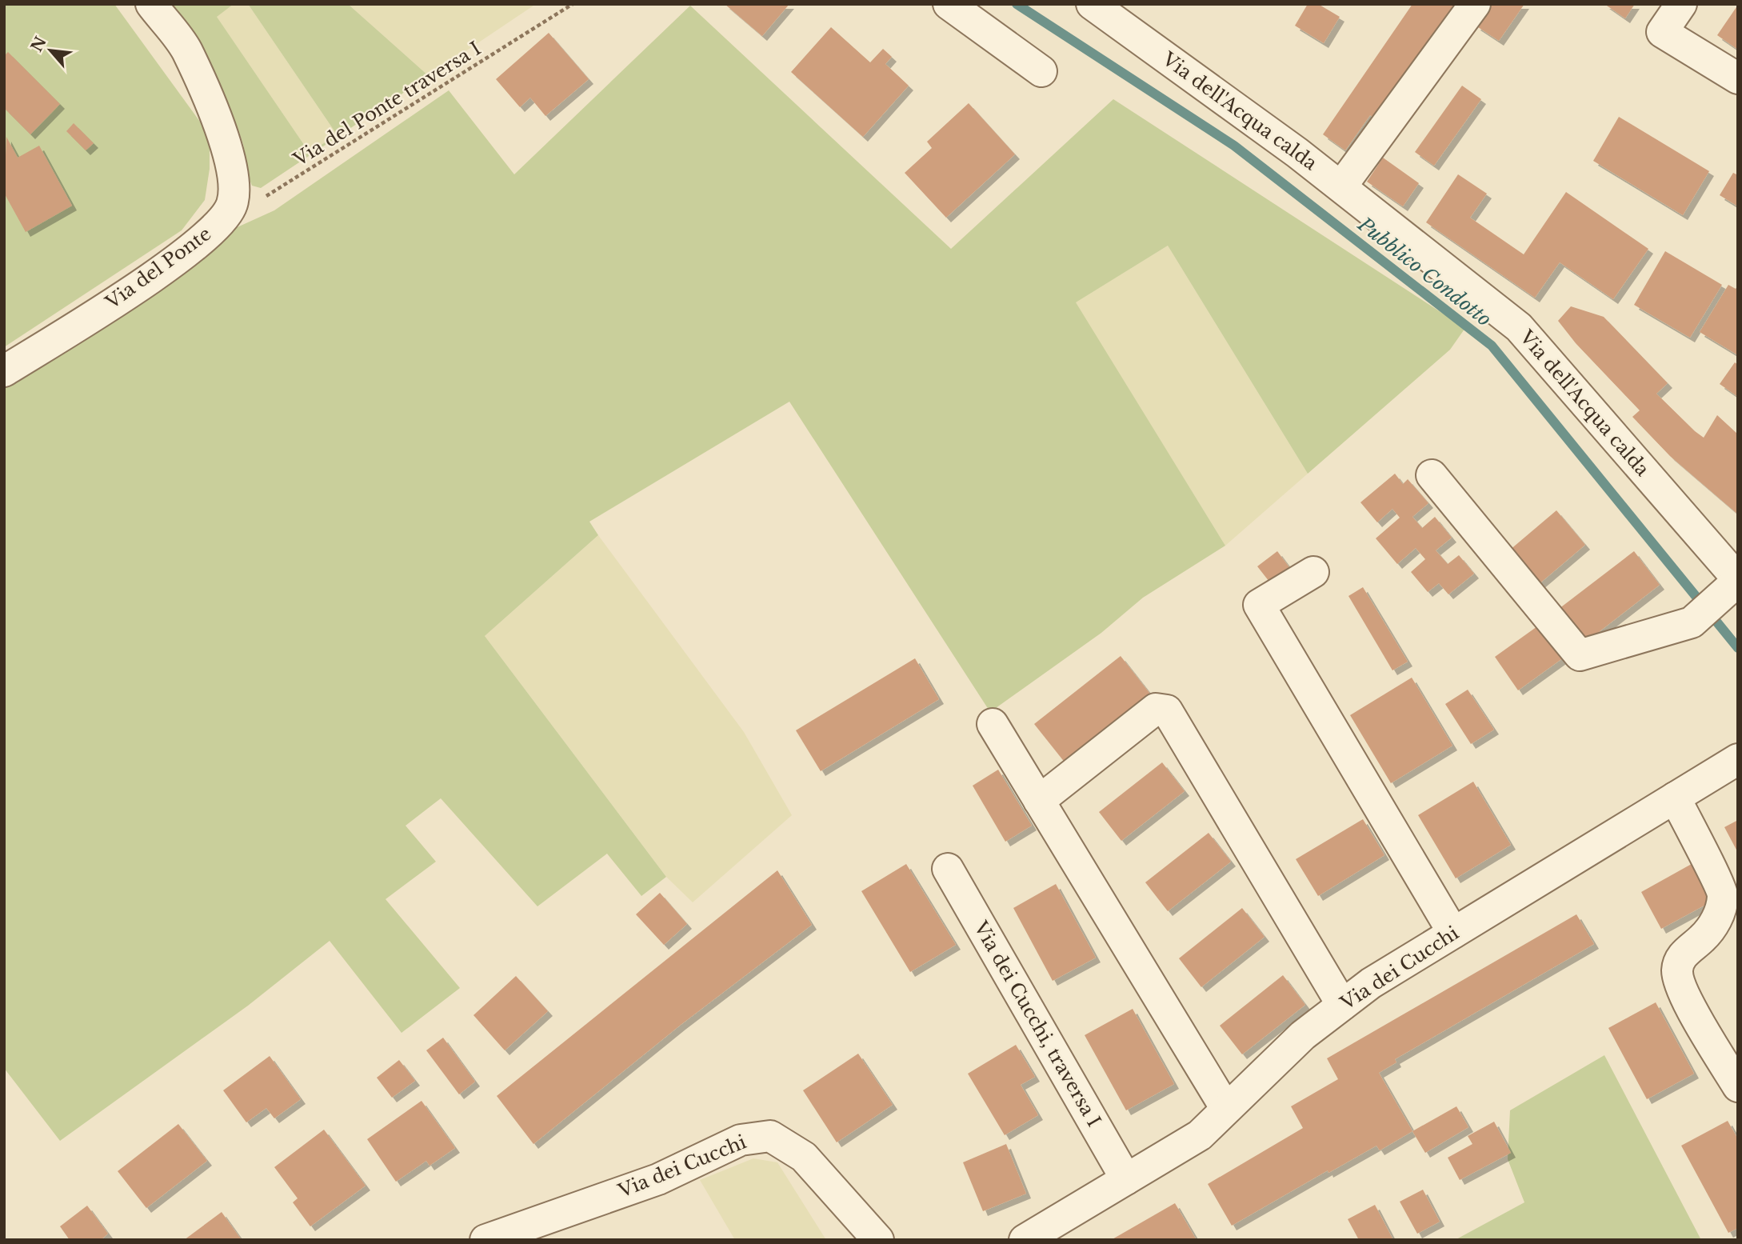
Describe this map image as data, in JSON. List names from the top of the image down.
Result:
{
  "streets": {
    "street": [
      "Via dell'Acqua calda",
      "Via del Ponte",
      "Via dei Cucchi",
      "Via dei Cucchi, traversa I"
    ],
    "path": ["Via del Ponte traversa I"]
  },
  "crossings": [
    ["Via dei Cucchi", "Via dei Cucchi, traversa I"]
  ],
  "water": ["Pubblico Condotto"],
  "north": "top left"
}
